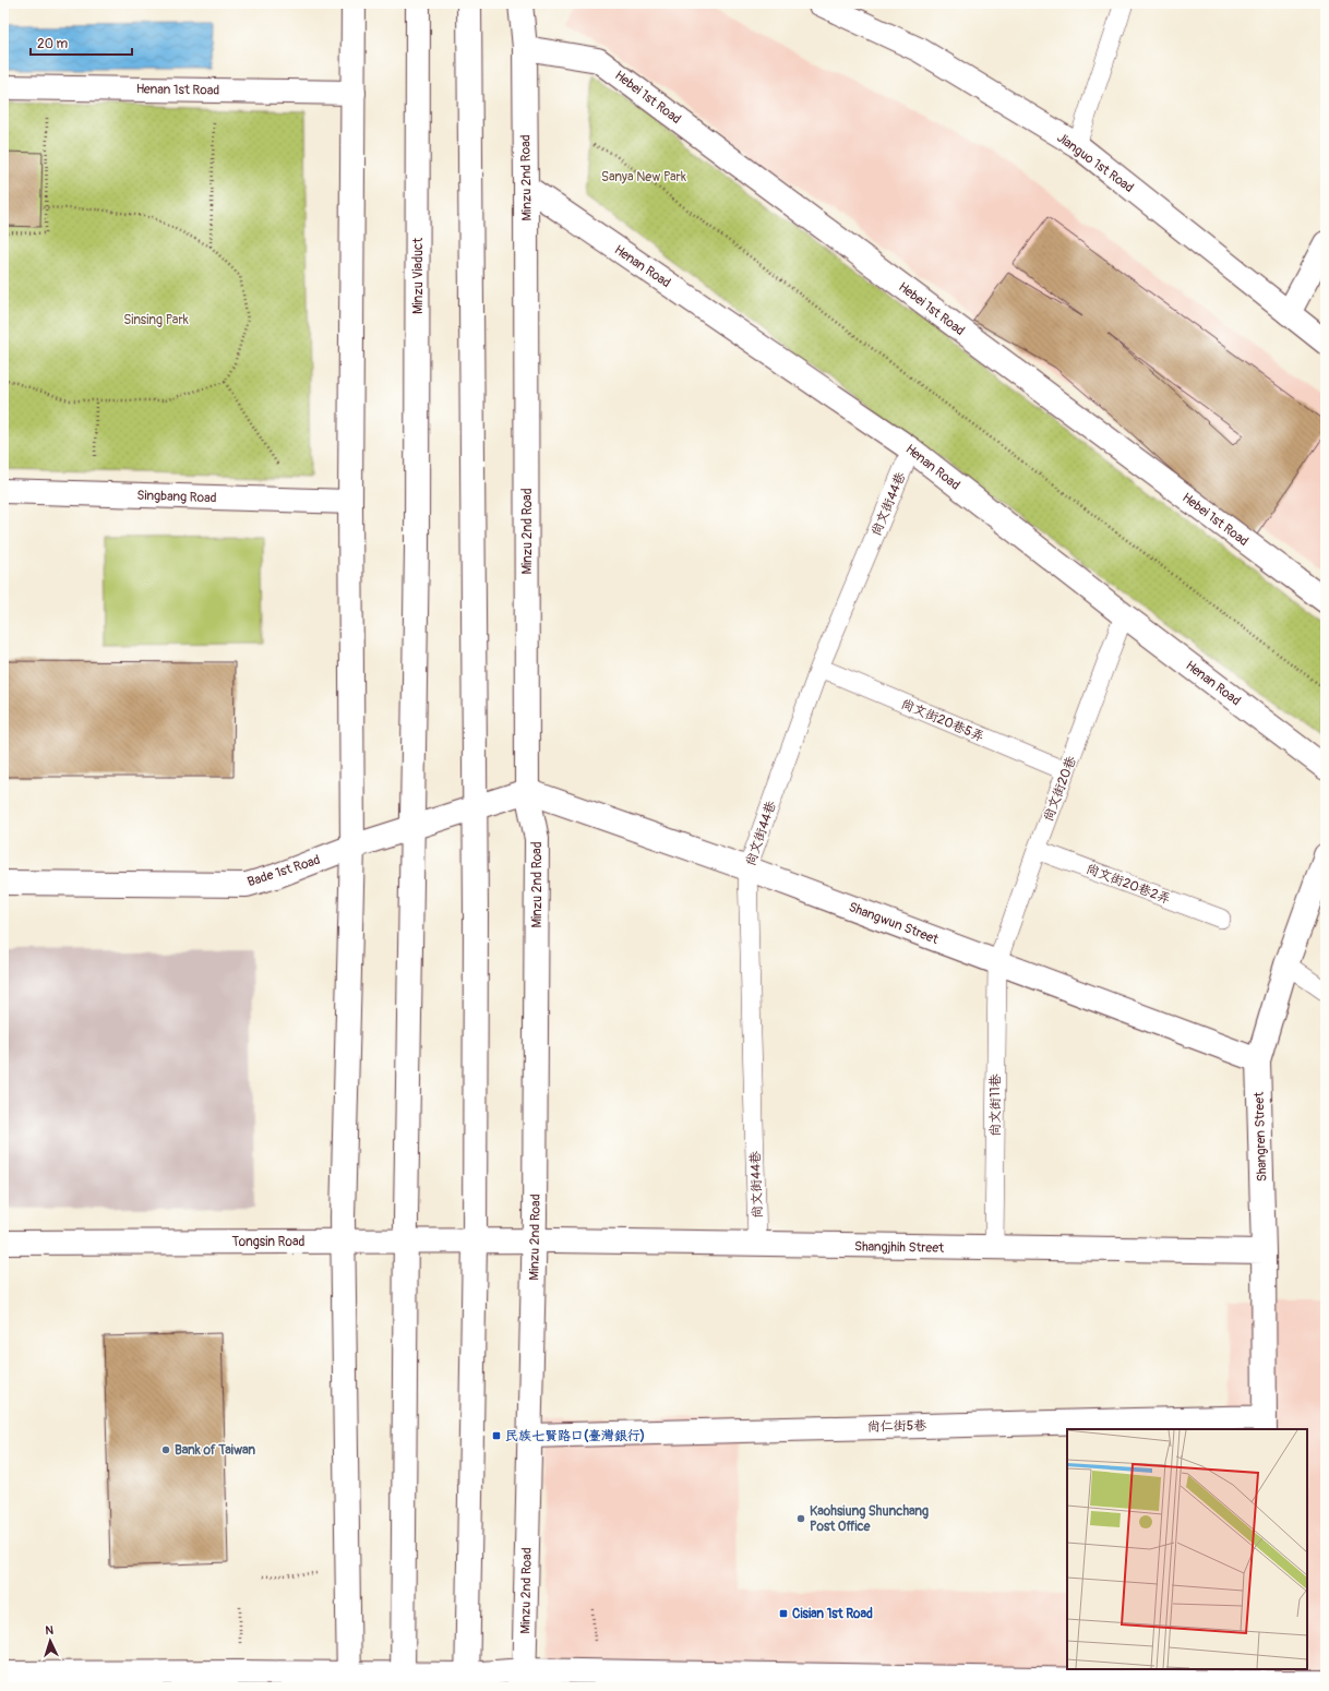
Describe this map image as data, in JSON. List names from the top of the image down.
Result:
{
  "streets": {
    "street": [
      "Henan 1st Road",
      "Hebei 1st Road",
      "Jianguo 1st Road",
      "Minzu 2nd Road",
      "Henan Road",
      "Minzu Viaduct",
      "Singbang Road",
      "Bade 1st Road",
      "Shangwun Street",
      "Shangren Street",
      "Tongsin Road",
      "Shangjhih Street",
      "尚仁街5巷"
    ],
    "lane": [
      "尚文街44巷",
      "尚文街20巷5弄",
      "尚文街20巷",
      "尚文街20巷2弄",
      "尚文街11巷"
    ]
  },
  "crossings": [
    ["Hebei 1st Road", "Minzu 2nd Road"],
    ["Minzu 2nd Road", "Henan Road"],
    ["Minzu 2nd Road", "Bade 1st Road"],
    ["Minzu 2nd Road", "Shangwun Street"],
    ["Minzu 2nd Road", "Tongsin Road"],
    ["Minzu 2nd Road", "Shangjhih Street"],
    ["Minzu 2nd Road", "尚仁街5巷"],
    ["Henan Road", "尚文街44巷"],
    ["Henan Road", "尚文街20巷"],
    ["Minzu Viaduct", "Bade 1st Road"],
    ["尚文街44巷", "尚文街20巷5弄"],
    ["尚文街44巷", "Shangwun Street"],
    ["尚文街44巷", "Shangjhih Street"],
    ["尚文街20巷5弄", "尚文街20巷"],
    ["尚文街20巷", "尚文街20巷2弄"],
    ["尚文街20巷", "Shangwun Street"],
    ["尚文街20巷", "尚文街11巷"],
    ["Bade 1st Road", "Shangwun Street"],
    ["Shangwun Street", "尚文街11巷"],
    ["Shangwun Street", "Shangren Street"],
    ["尚文街11巷", "Shangjhih Street"],
    ["Shangren Street", "Shangjhih Street"],
    ["Shangren Street", "尚仁街5巷"],
    ["Tongsin Road", "Shangjhih Street"]
  ],
  "parks": ["Sanya New Park", "Sinsing Park"],
  "places": {
    "transit": ["民族七賢路口(臺灣銀行)", "Cisian 1st Road"],
    "other": ["Bank of Taiwan", "Kaohsiung Shunchang Post Office"]
  },
  "scale_bar": "20 m",
  "north": "top"
}
